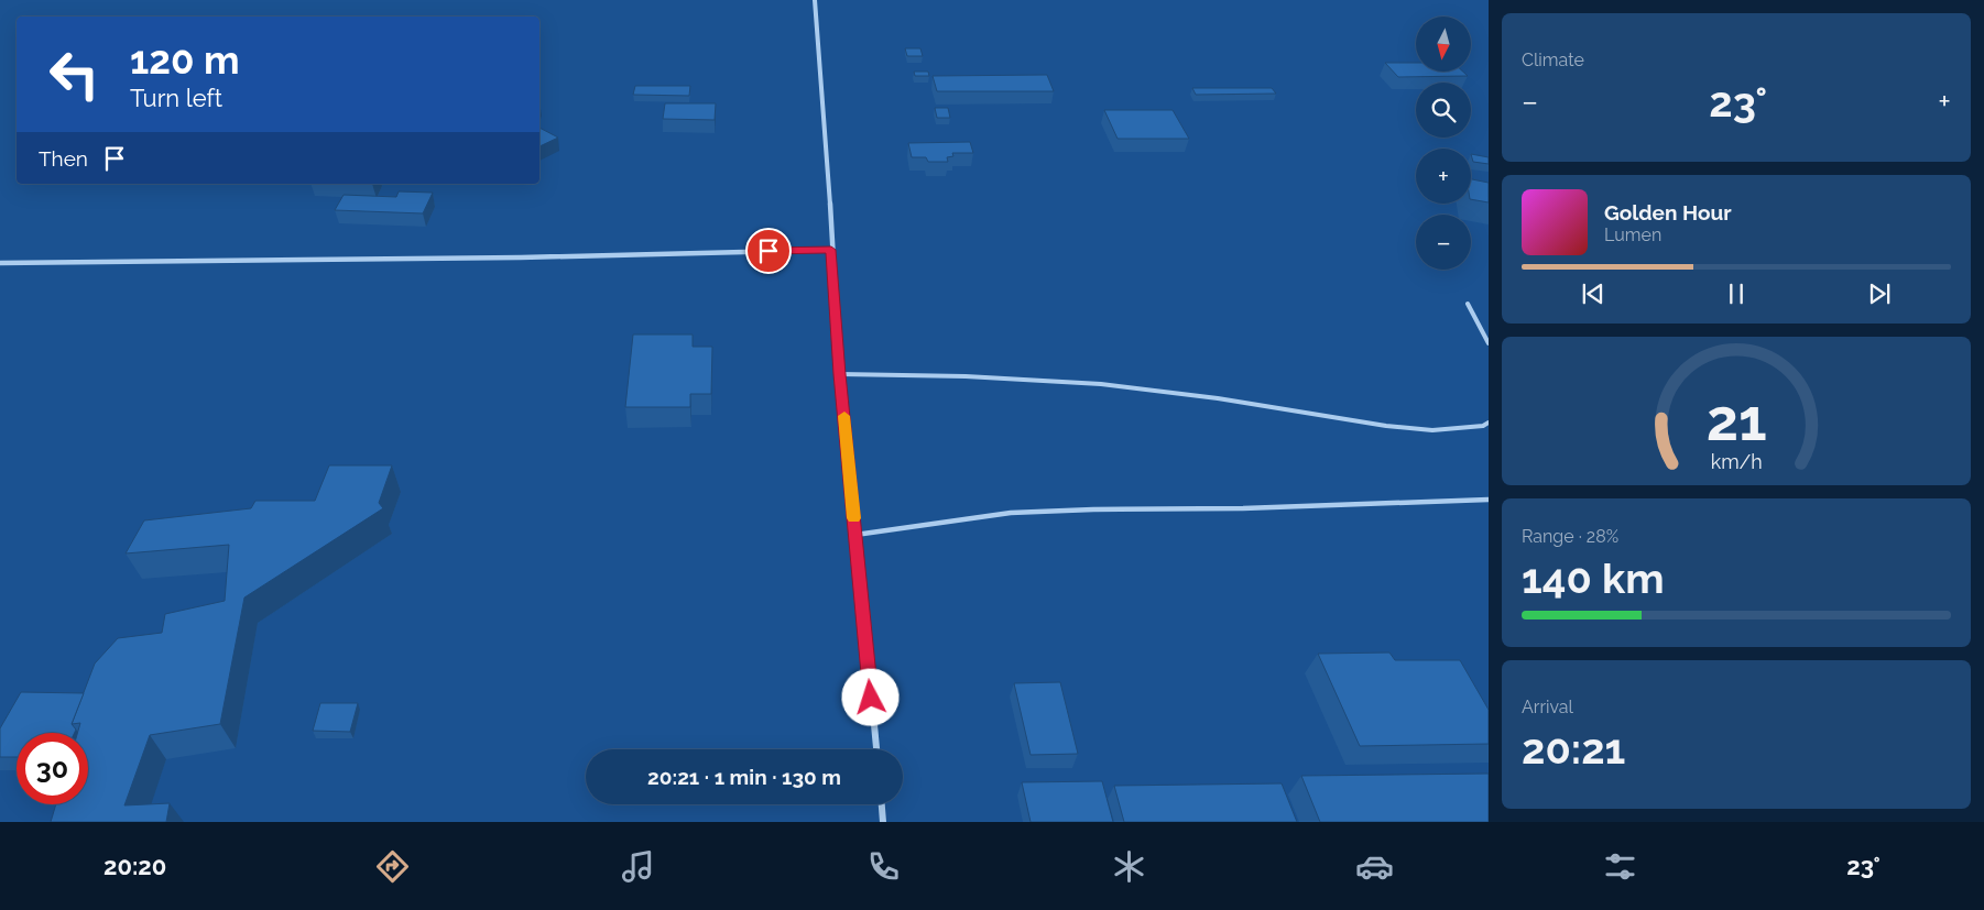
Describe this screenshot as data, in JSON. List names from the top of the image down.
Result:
{
  "north": "bottom",
  "page": {
    "tile": [
      "Climate",
      ["Range · 28%", "140 km"],
      ["Arrival", "20:21"]
    ],
    "map_buttons": ["+", "−"],
    "turn": ["120 m", "Turn left"],
    "heat": ["−", "23°", "+"],
    "then": "Then",
    "song": ["Golden Hour", "Lumen"],
    "limit": "30",
    "trip": "20:21 · 1 min · 130 m",
    "tabs": ["20:20", "23°"],
    "gauge": ["21", "km/h"]
  }
}
